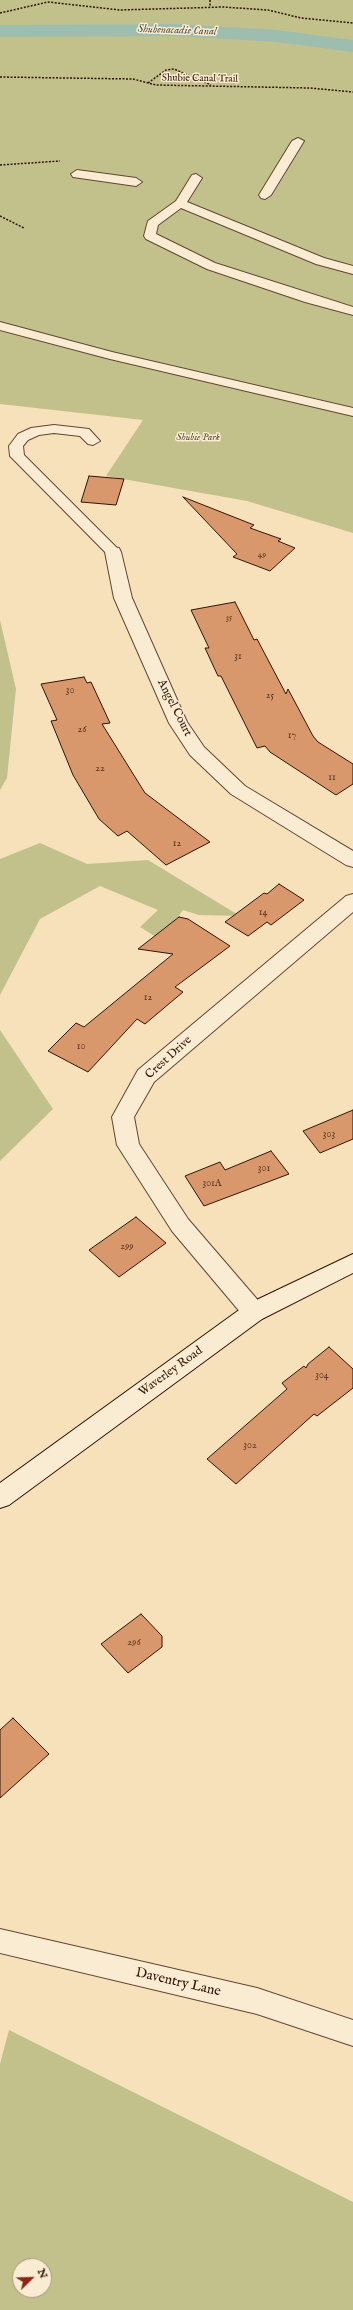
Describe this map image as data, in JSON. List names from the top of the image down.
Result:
{
  "streets": {
    "street": ["Angel Court", "Crest Drive", "Waverley Road"],
    "lane": ["Daventry Lane"],
    "path": ["Shubie Canal Trail"]
  },
  "crossings": [
    ["Crest Drive", "Waverley Road"]
  ],
  "water": ["Shubenacadie Canal"],
  "parks": ["Shubie Park"],
  "house_numbers": [
    "49",
    "35",
    "31",
    "30",
    "25",
    "26",
    "17",
    "22",
    "11",
    "12",
    "14",
    "12",
    "10",
    "303",
    "301",
    "301A",
    "299",
    "304",
    "302",
    "296"
  ],
  "north": "top right"
}
